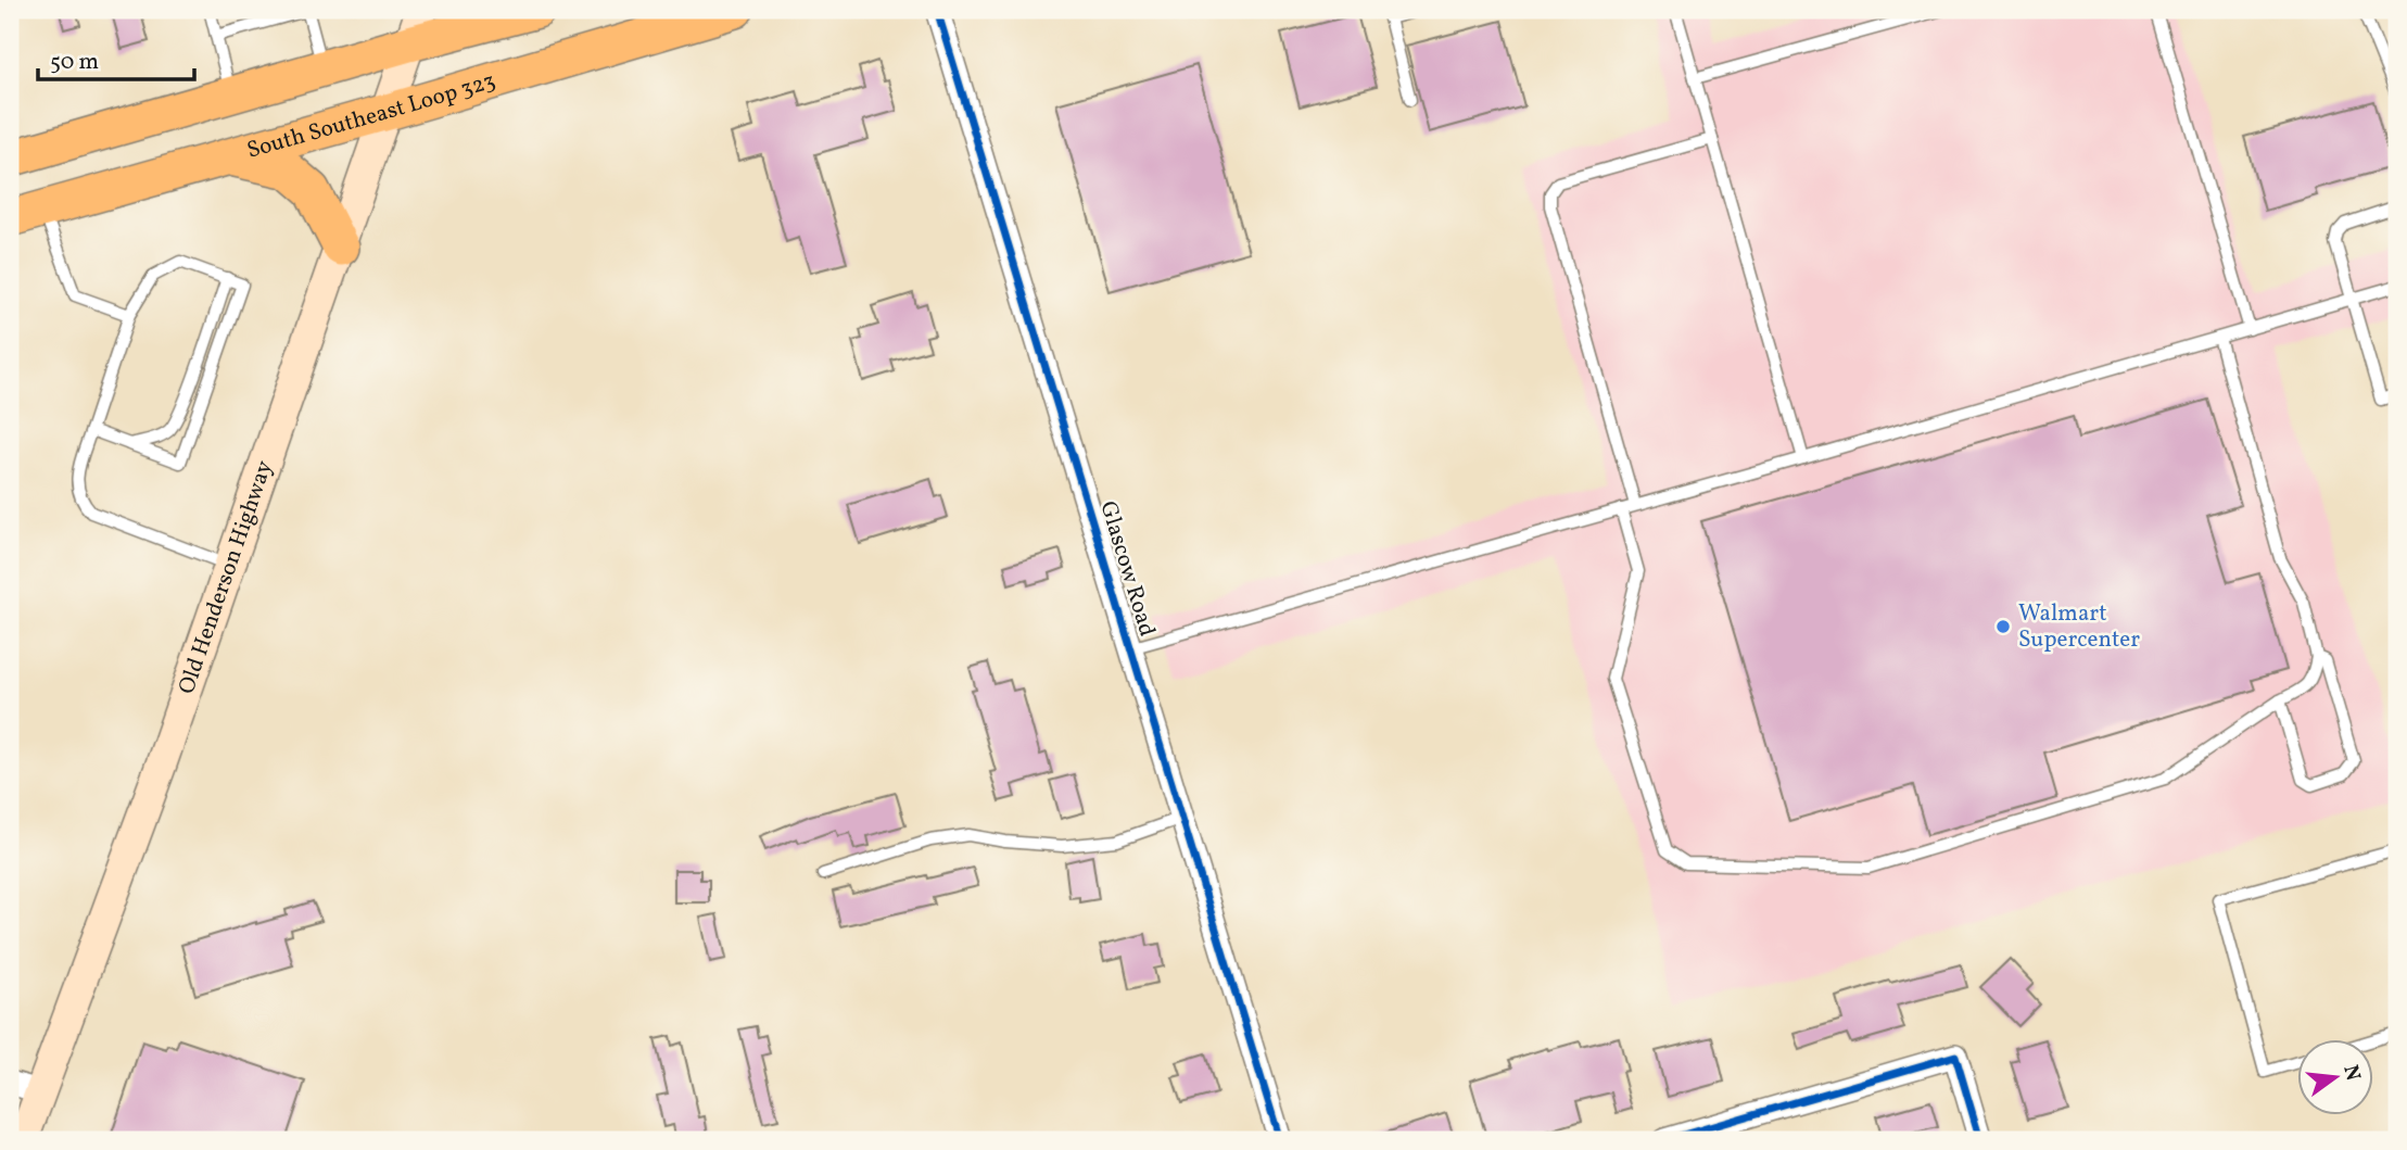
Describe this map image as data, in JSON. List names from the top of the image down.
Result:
{
  "streets": {
    "highway": ["South Southeast Loop 323"],
    "main road": ["Old Henderson Highway"],
    "street": ["Glascow Road"]
  },
  "crossings": [
    ["South Southeast Loop 323", "Old Henderson Highway"]
  ],
  "places": ["Walmart Supercenter"],
  "scale_bar": "50 m",
  "north": "right"
}
